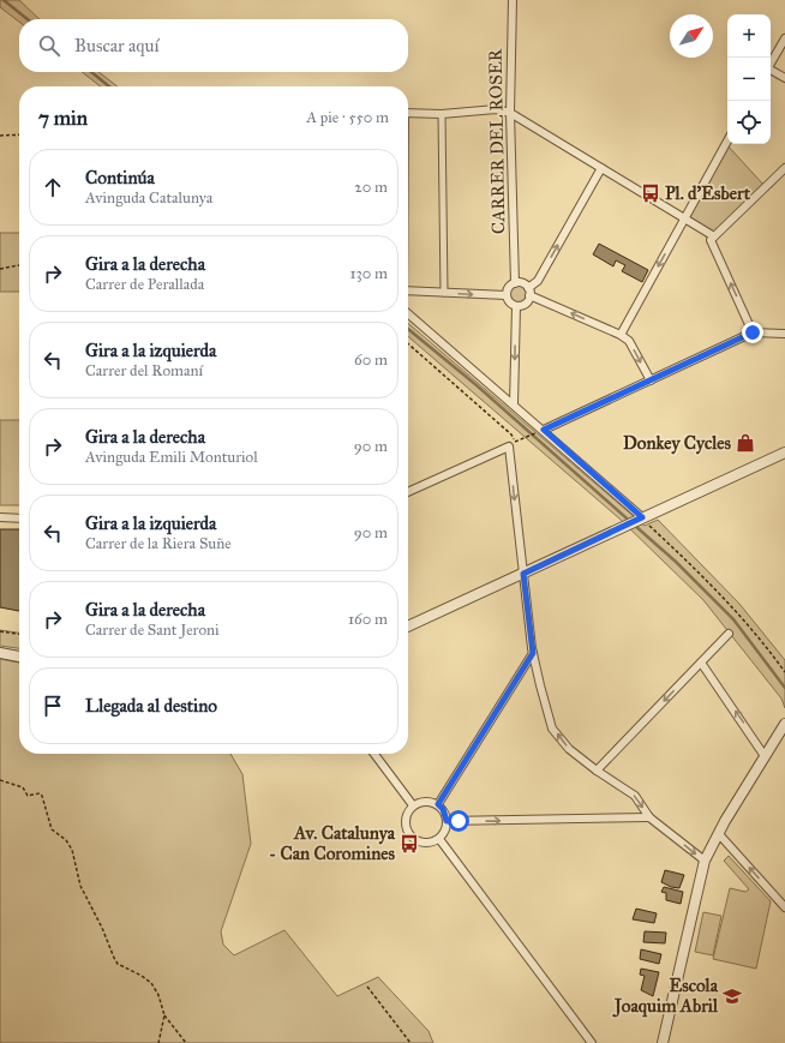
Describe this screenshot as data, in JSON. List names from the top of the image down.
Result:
{
  "streets": {
    "street": ["CARRER DEL ROSER"]
  },
  "places": {
    "bus stop": ["Pl. d'Esbert", "Av. Catalunya - Can Coromines"],
    "shop": ["Donkey Cycles"],
    "school or university": ["Escola Joaquim Abril"]
  },
  "north": "top right",
  "page": {
    "map_buttons": ["+", "−"],
    "search": "Buscar aquí",
    "heading": ["7 min", "A pie · 550 m"],
    "list": [
      ["Continúa", "Avinguda Catalunya", "20 m"],
      ["Gira a la derecha", "Carrer de Perallada", "130 m"],
      ["Gira a la izquierda", "Carrer del Romaní", "60 m"],
      ["Gira a la derecha", "Avinguda Emili Monturiol", "90 m"],
      ["Gira a la izquierda", "Carrer de la Riera Suñe", "90 m"],
      ["Gira a la derecha", "Carrer de Sant Jeroni", "160 m"],
      "Llegada al destino"
    ]
  }
}
